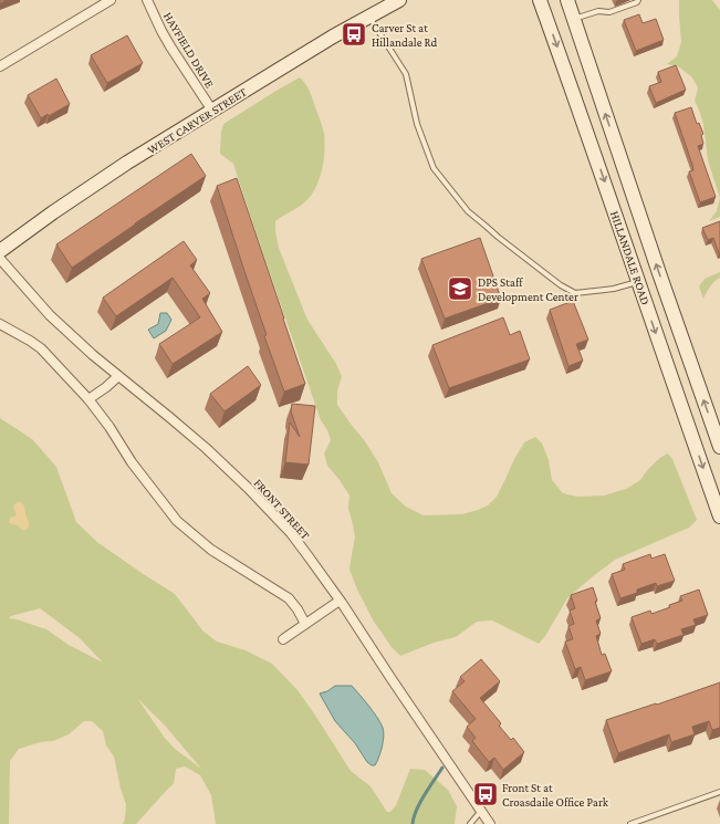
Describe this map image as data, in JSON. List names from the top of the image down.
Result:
{
  "streets": {
    "main road": ["WEST CARVER STREET", "HILLANDALE ROAD"],
    "street": ["HAYFIELD DRIVE", "FRONT STREET"]
  },
  "crossings": [
    ["HAYFIELD DRIVE", "WEST CARVER STREET"]
  ],
  "places": {
    "bus stop": ["Carver St at Hillandale Rd", "Front St at Croasdaile Office Park"],
    "school or university": ["DPS Staff Development Center"]
  }
}
